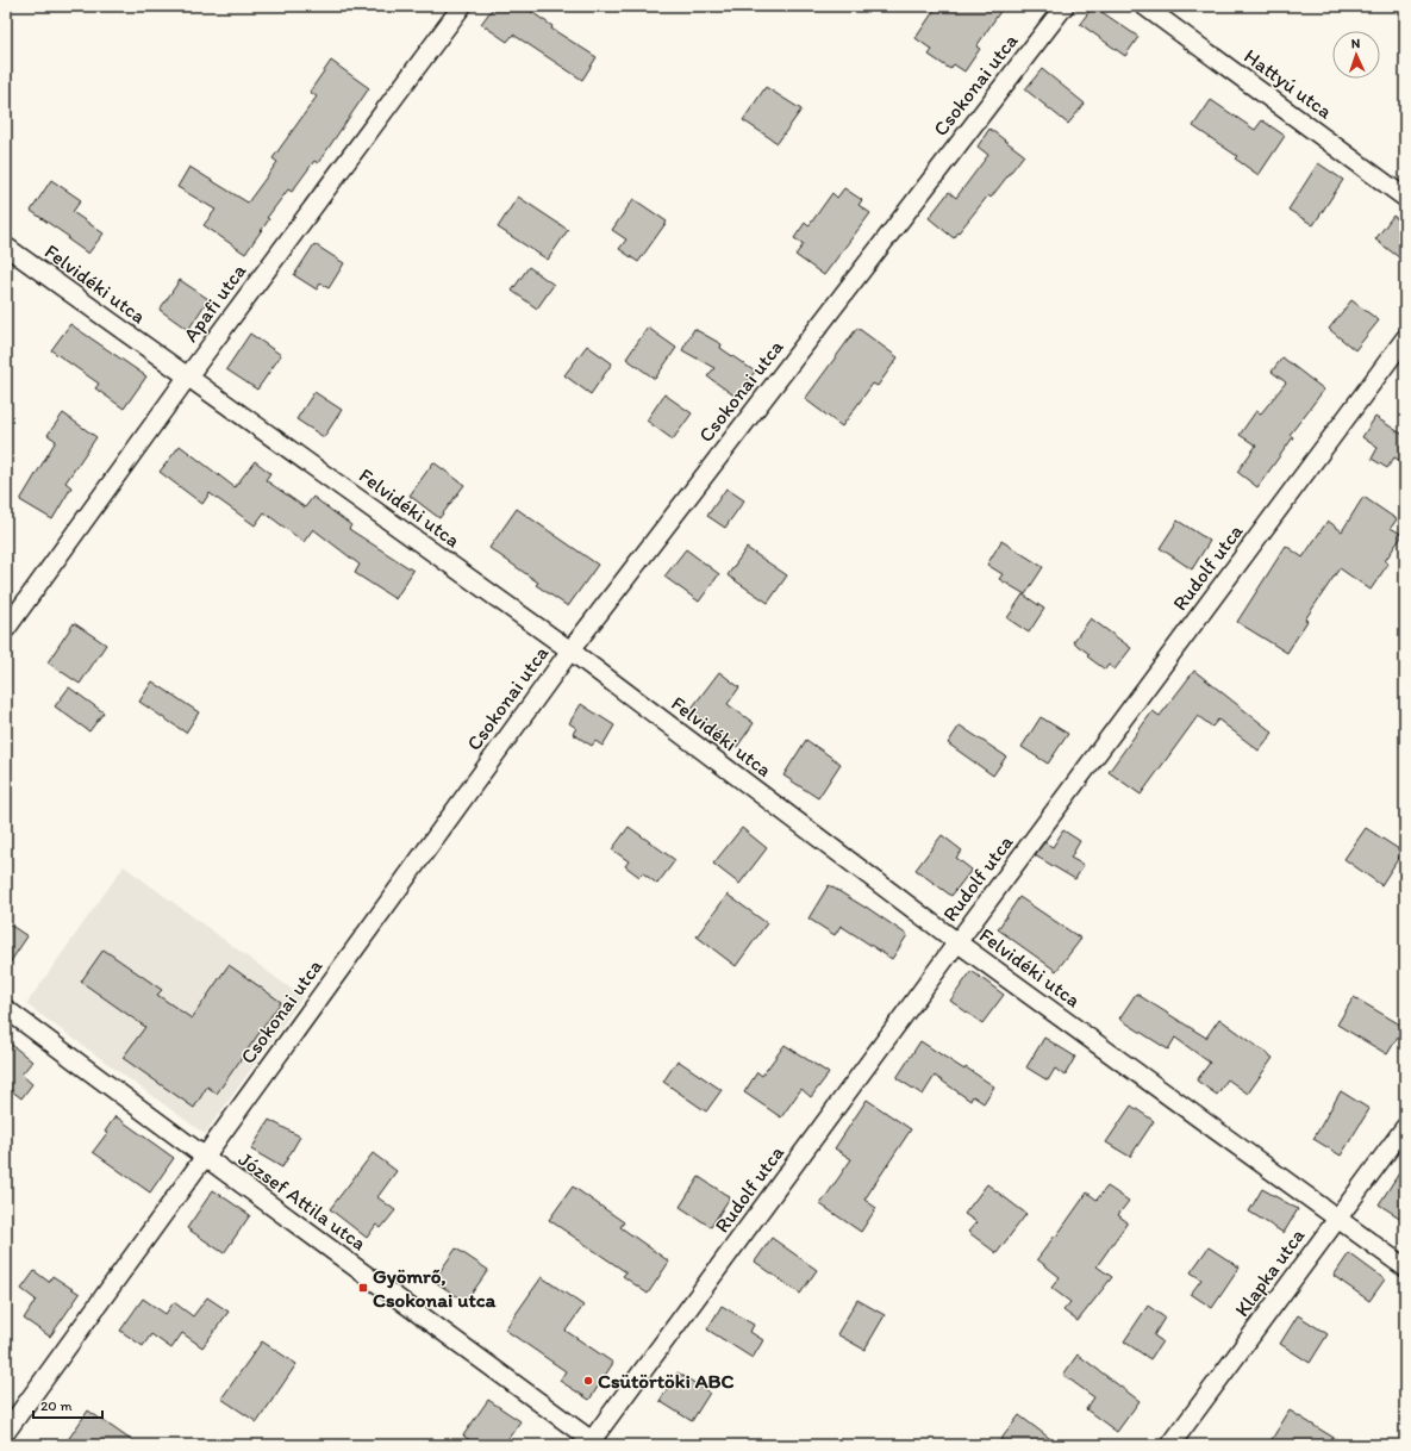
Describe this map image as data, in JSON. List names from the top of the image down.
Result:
{
  "streets": {
    "street": [
      "Hattyú utca",
      "Csokonai utca",
      "Felvidéki utca",
      "Apafi utca",
      "Rudolf utca",
      "József Attila utca",
      "Klapka utca"
    ]
  },
  "crossings": [
    ["Csokonai utca", "Felvidéki utca"],
    ["Csokonai utca", "József Attila utca"],
    ["Felvidéki utca", "Apafi utca"],
    ["Felvidéki utca", "Rudolf utca"],
    ["Felvidéki utca", "Klapka utca"],
    ["Rudolf utca", "József Attila utca"]
  ],
  "places": {
    "transit": ["Gyömrő, Csokonai utca"],
    "other": ["Csütörtöki ABC"]
  },
  "scale_bar": "20 m",
  "north": "top"
}
